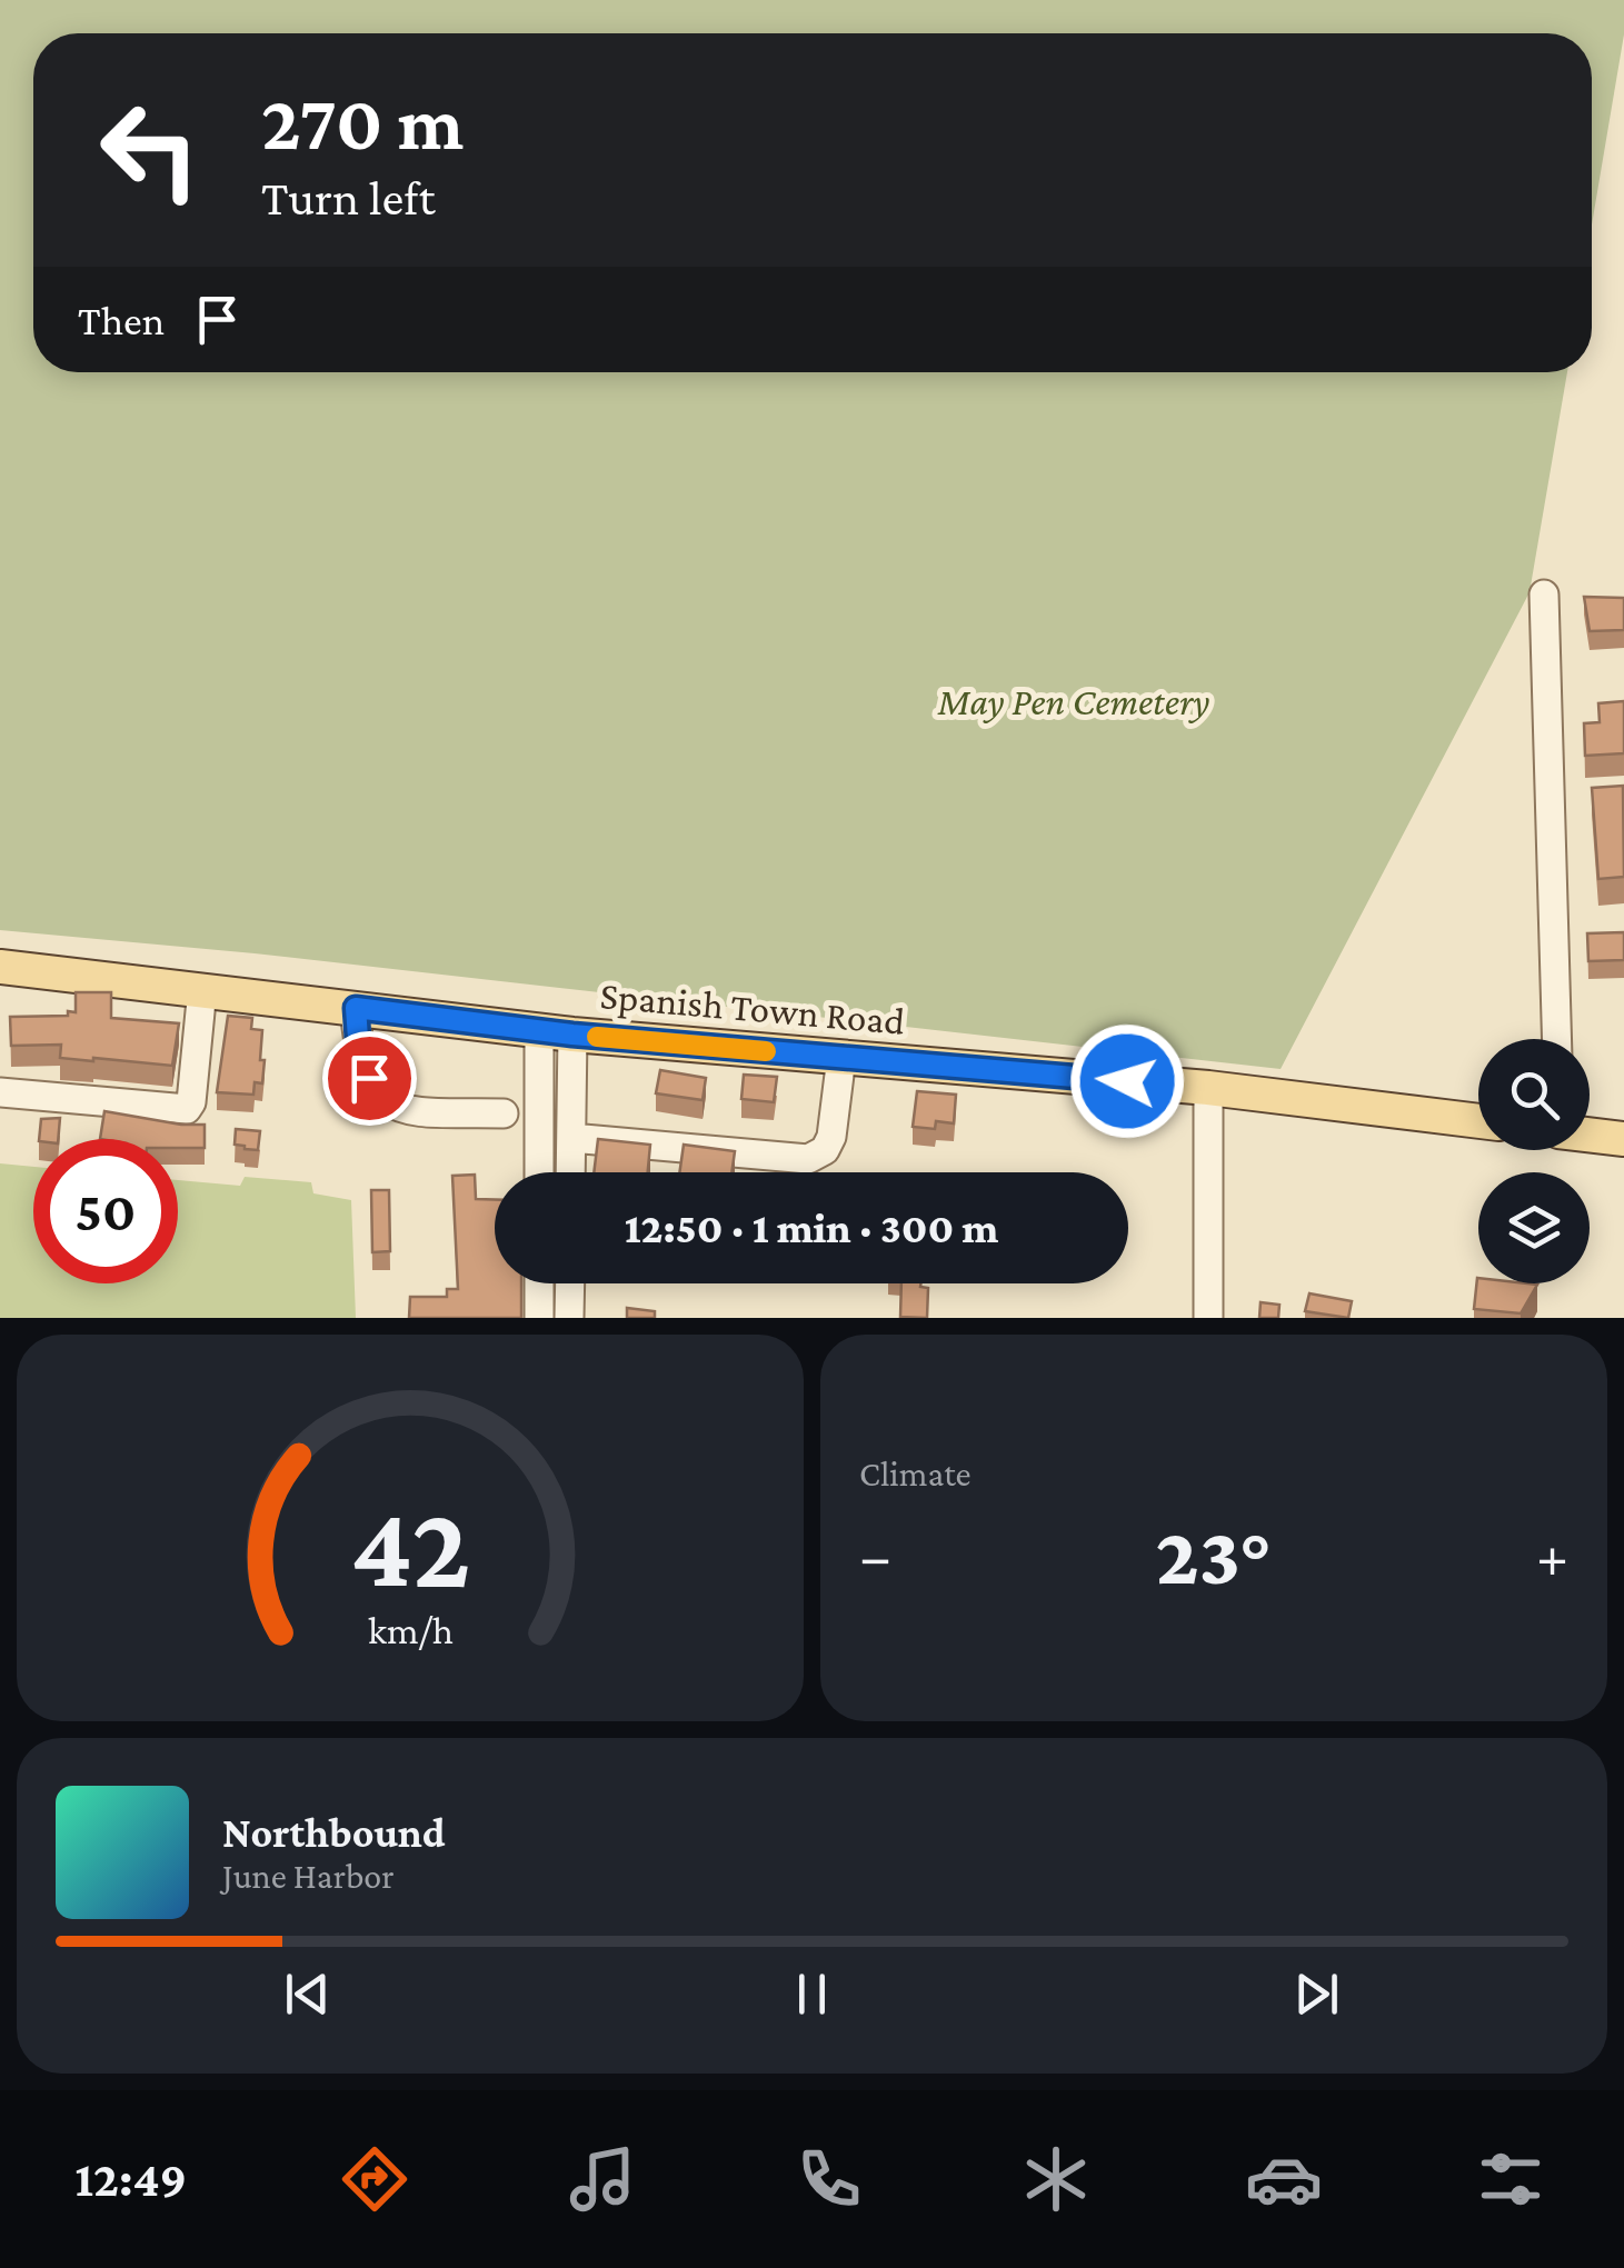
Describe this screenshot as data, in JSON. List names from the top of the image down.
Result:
{
  "streets": {
    "main road": ["Spanish Town Road"]
  },
  "parks": ["May Pen Cemetery"],
  "page": {
    "turn": ["270 m", "Turn left"],
    "then": "Then",
    "limit": "50",
    "trip": "12:50 · 1 min · 300 m",
    "tile": "Climate",
    "heat": ["−", "23°", "+"],
    "song": ["Northbound", "June Harbor"],
    "tabs": "12:49",
    "gauge": ["42", "km/h"]
  }
}
